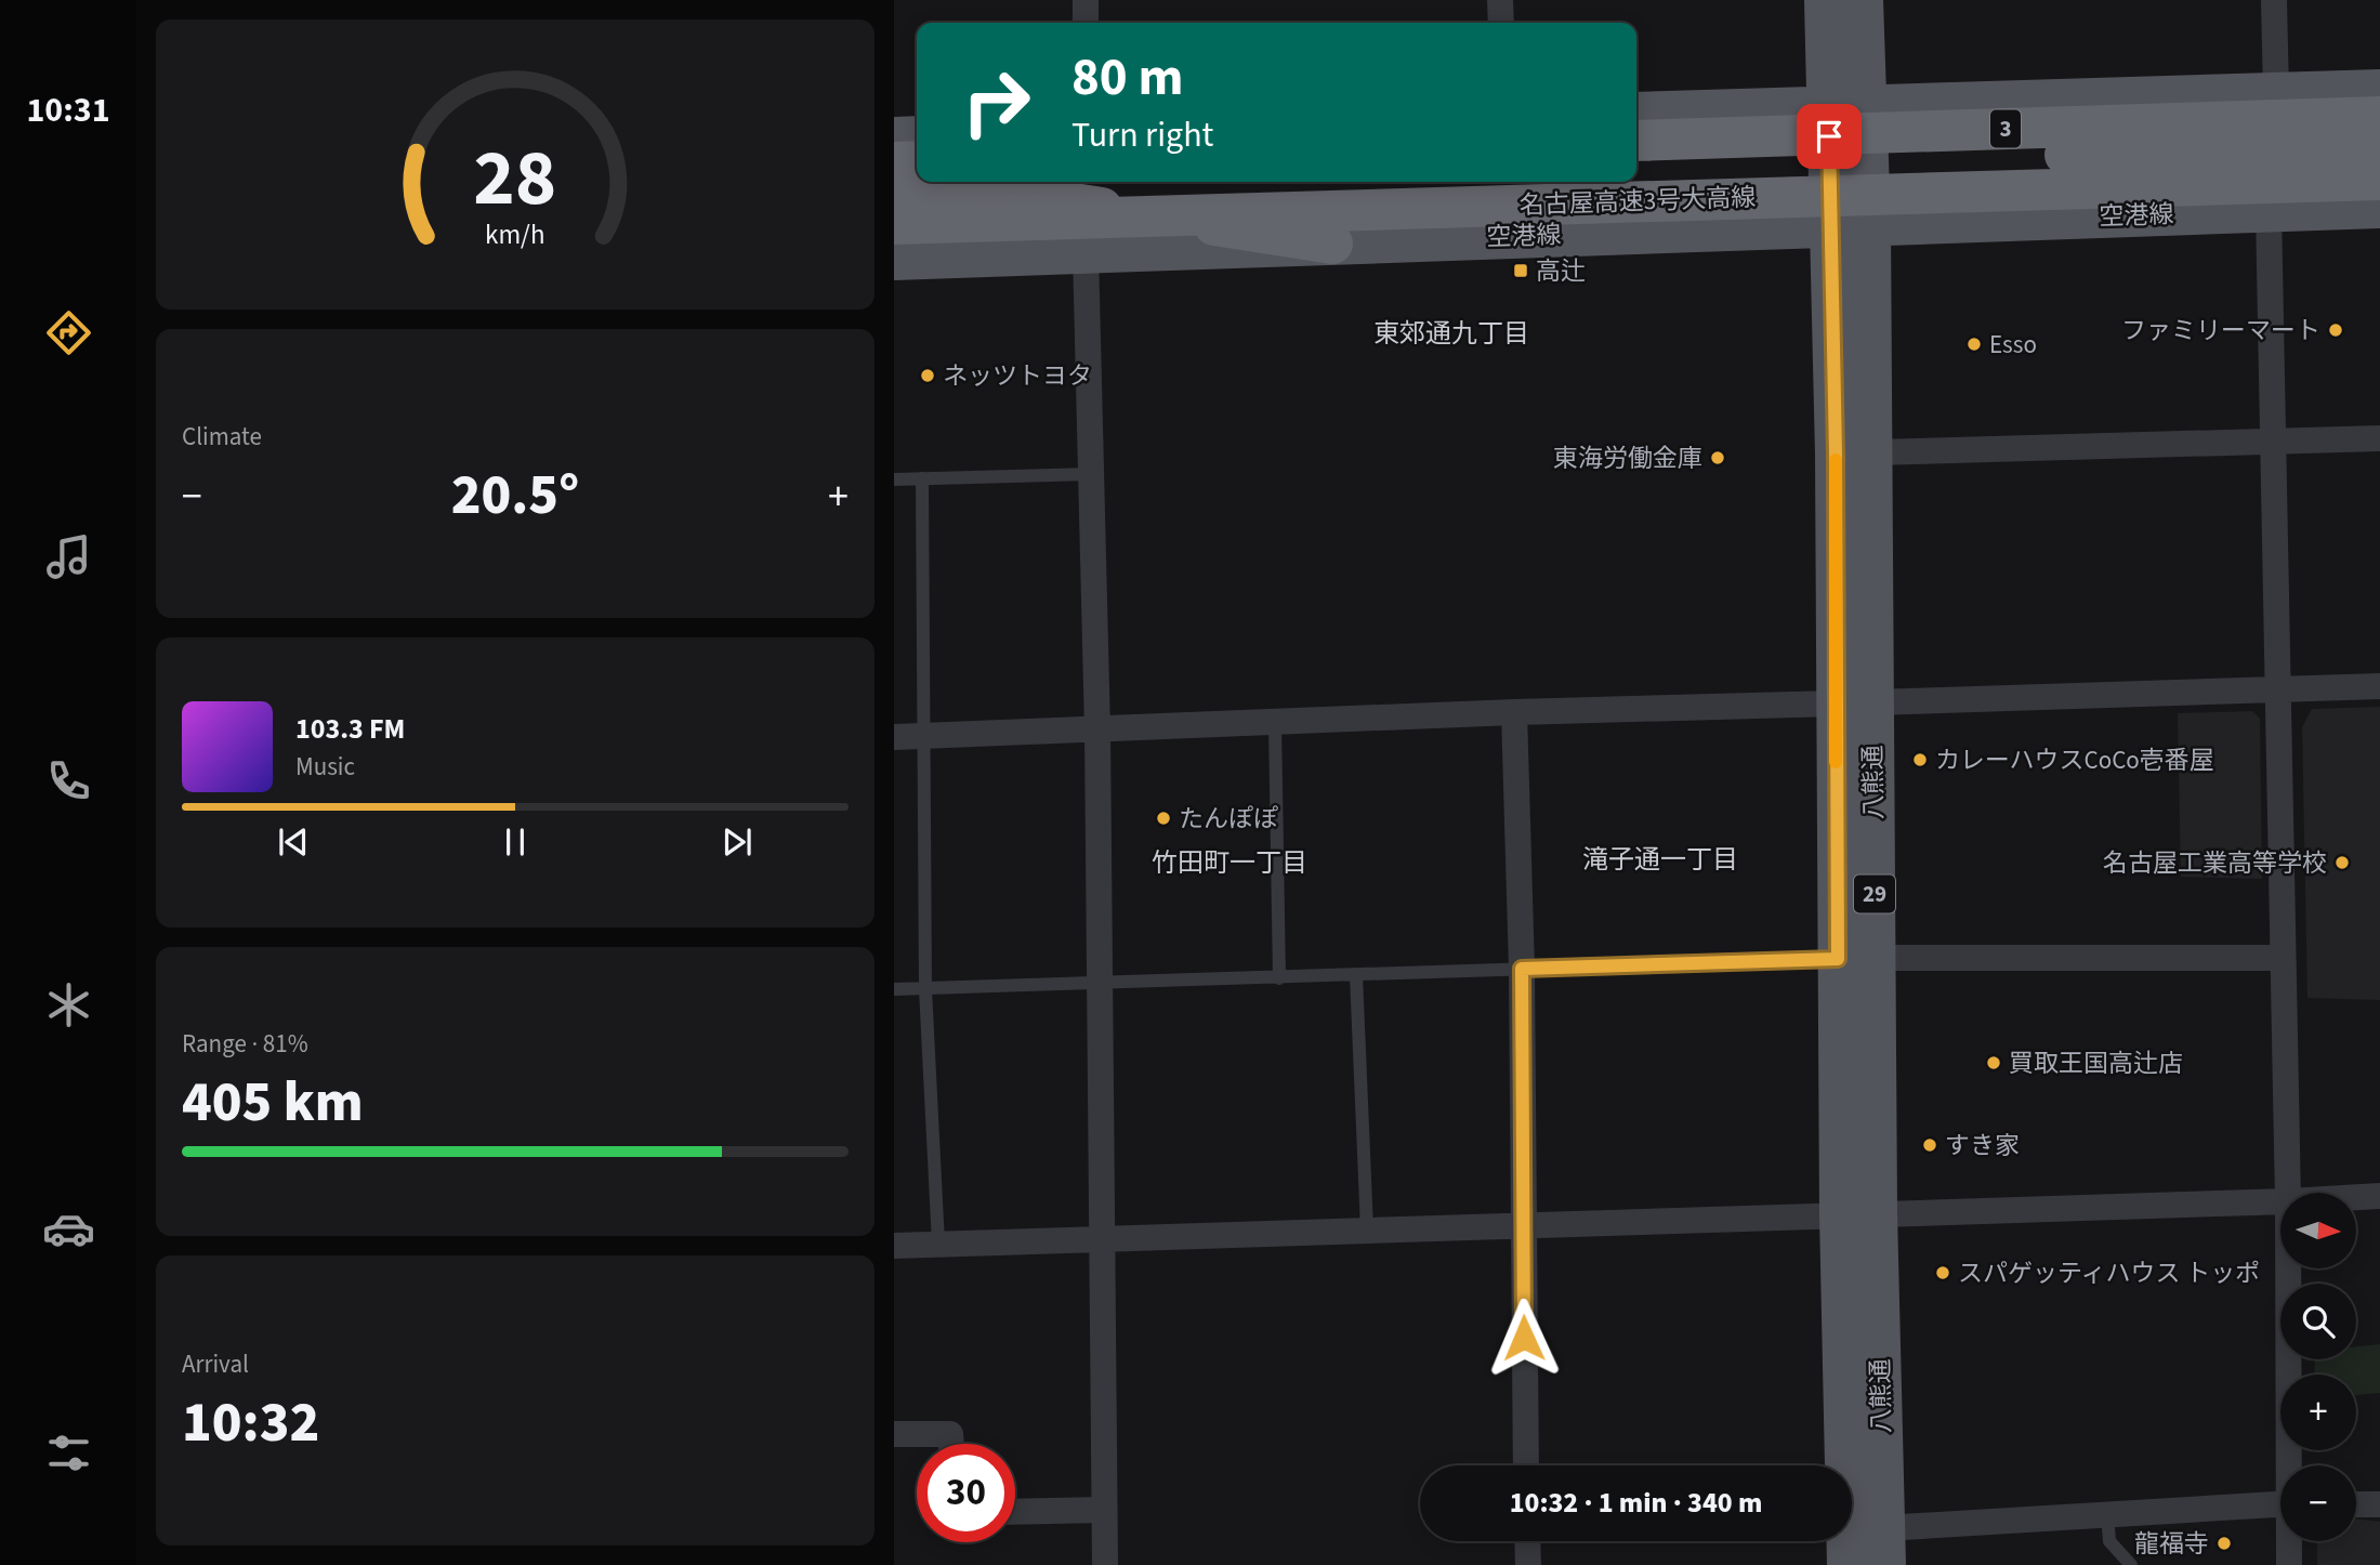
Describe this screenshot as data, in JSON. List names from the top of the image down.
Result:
{
  "streets": {
    "highway": ["3", "名古屋高速3号大高線"],
    "main road": ["空港線", "八熊通", "29"]
  },
  "crossings": [
    ["空港線", "八熊通"]
  ],
  "districts": ["東郊通九丁目", "滝子通一丁目", "竹田町一丁目"],
  "places": {
    "transit": ["高辻"],
    "other": [
      "ファミリーマート",
      "Esso",
      "ネッツトヨタ",
      "東海労働金庫",
      "カレーハウスCoCo壱番屋",
      "たんぽぽ",
      "名古屋工業高等学校",
      "買取王国高辻店",
      "すき家",
      "スパゲッティハウス トッポ",
      "龍福寺"
    ]
  },
  "north": "right",
  "page": {
    "tabs": "10:31",
    "turn": ["80 m", "Turn right"],
    "tile": [
      "Climate",
      ["Range · 81%", "405 km"],
      ["Arrival", "10:32"]
    ],
    "heat": ["−", "20.5°", "+"],
    "song": ["103.3 FM", "Music"],
    "map_buttons": ["+", "−"],
    "limit": "30",
    "trip": "10:32 · 1 min · 340 m",
    "gauge": ["28", "km/h"]
  }
}
